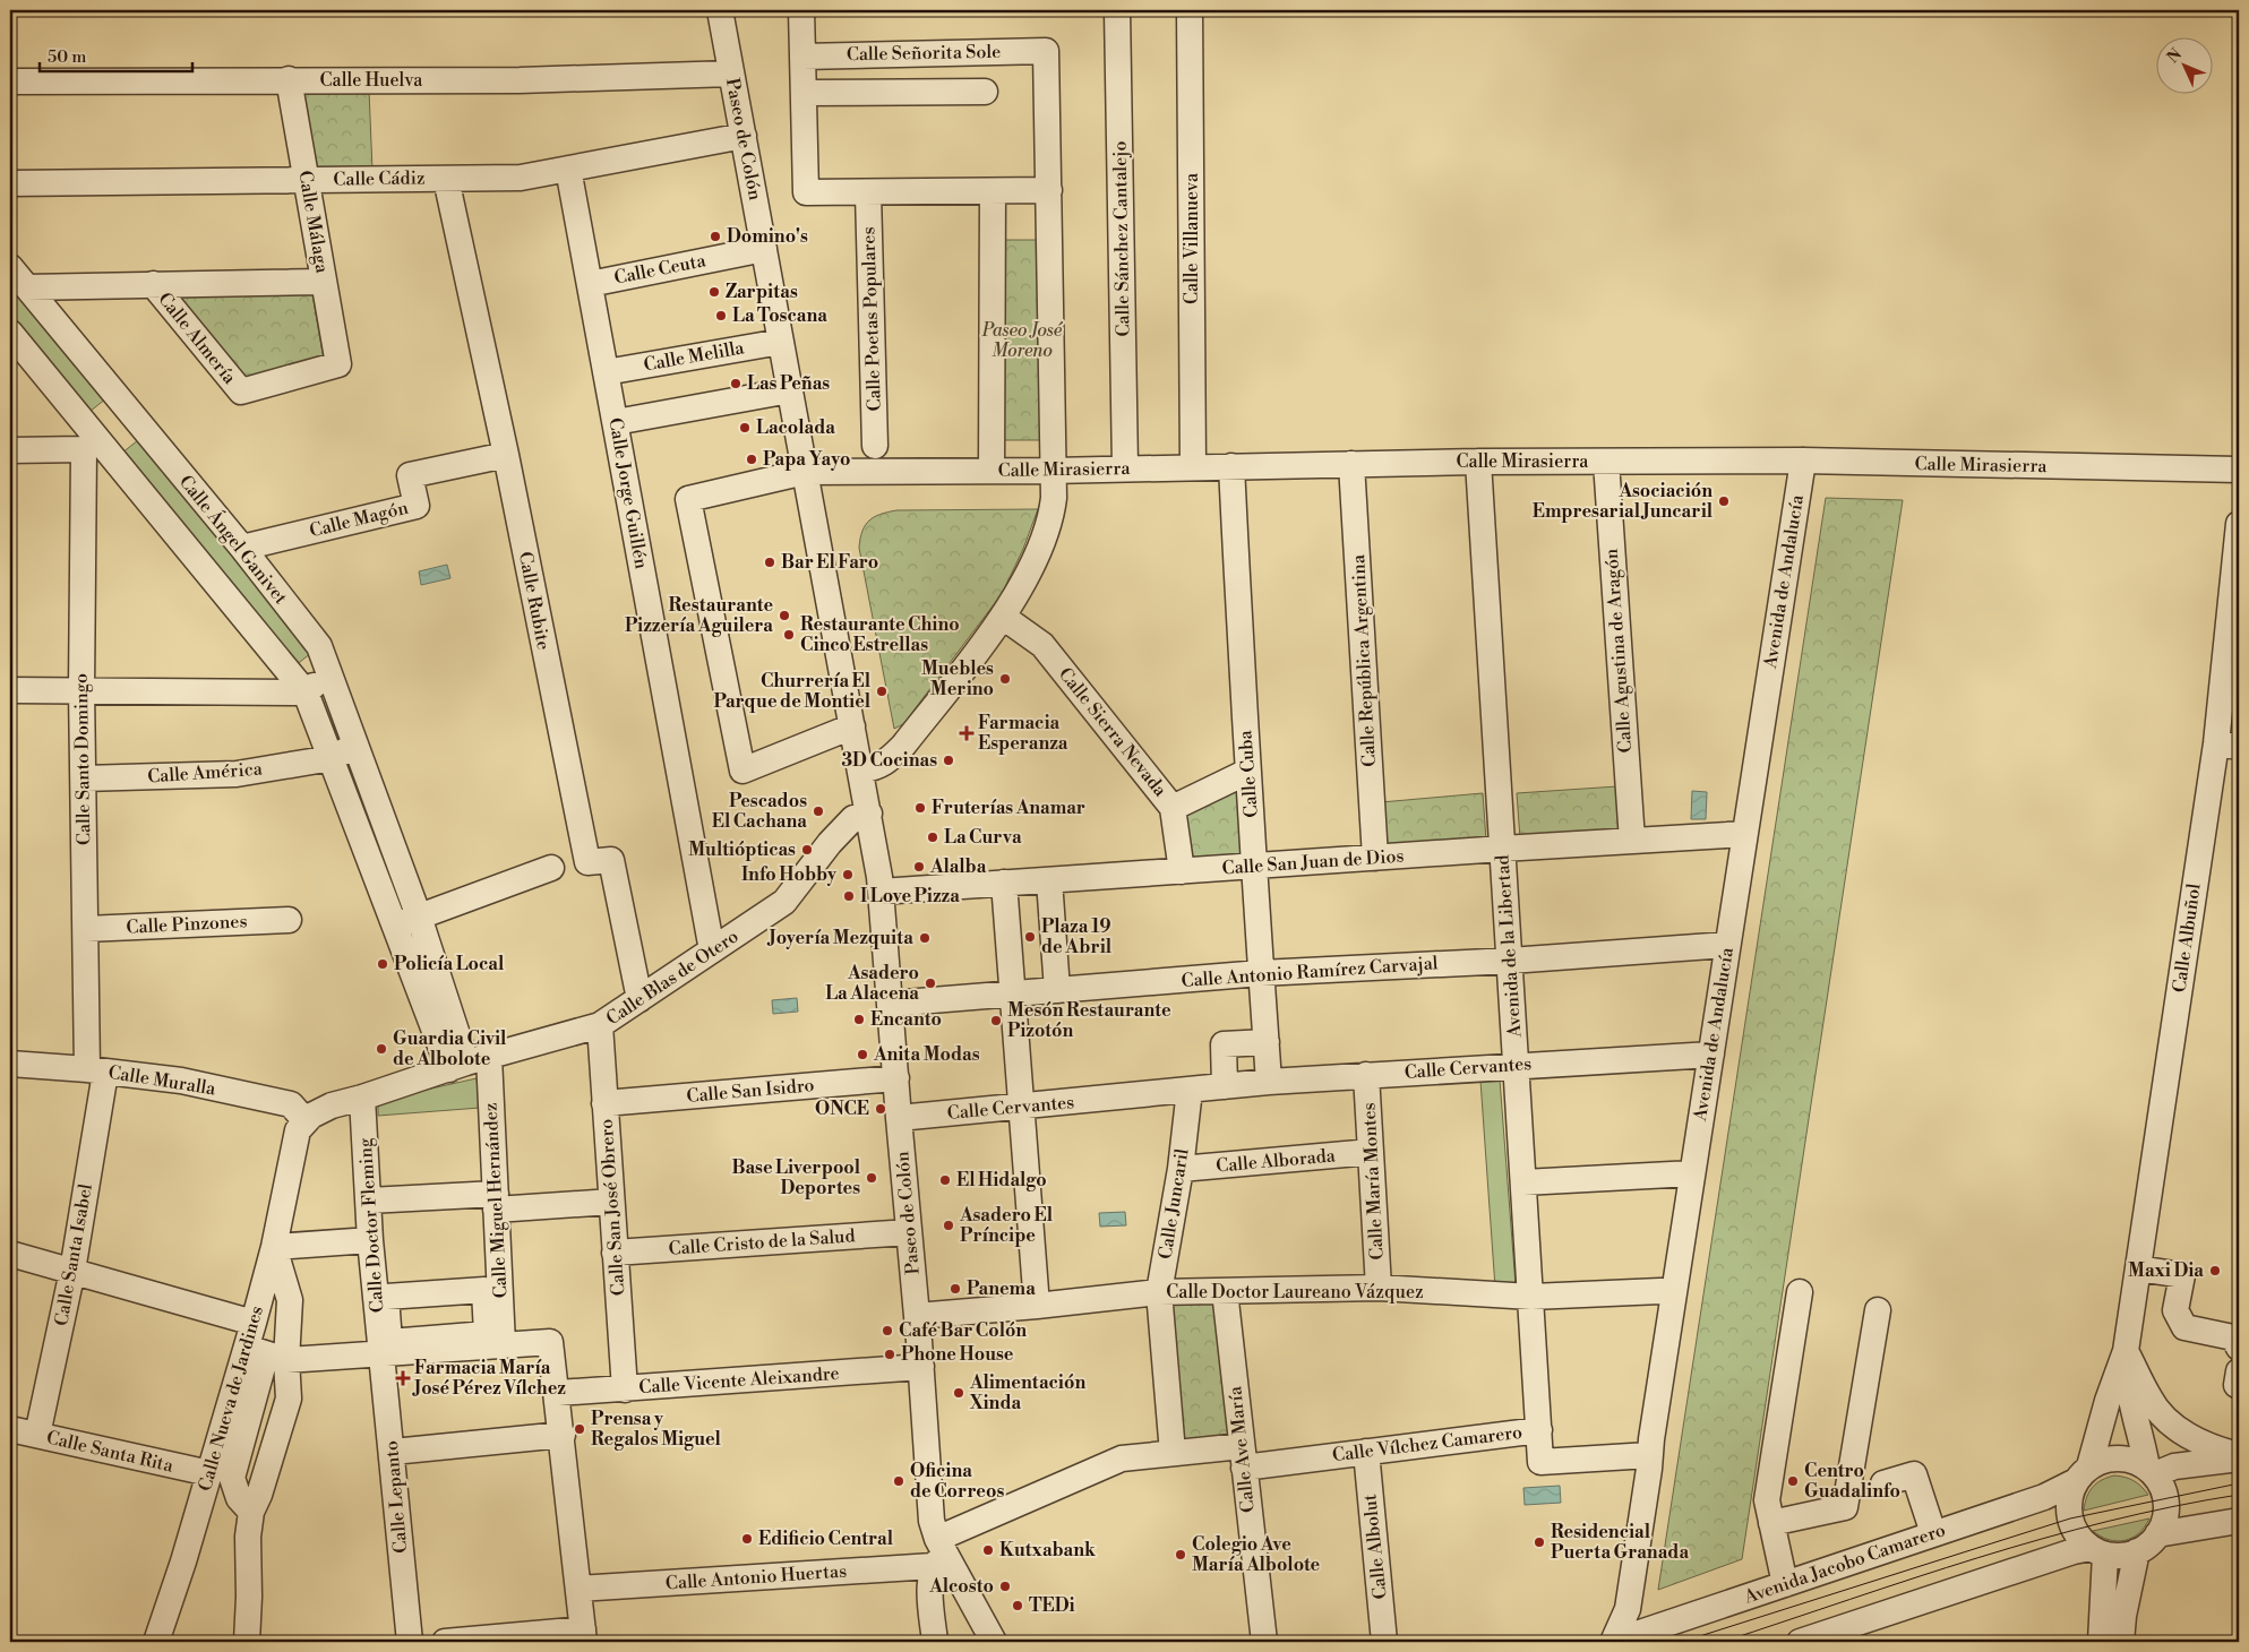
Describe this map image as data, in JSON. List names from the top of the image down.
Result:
{
  "streets": {
    "street": [
      "Calle Señorita Sole",
      "Calle Huelva",
      "Paseo de Colón",
      "Calle Cádiz",
      "Calle Málaga",
      "Calle Sánchez Cantalejo",
      "Calle Villanueva",
      "Calle Ceuta",
      "Calle Poetas Populares",
      "Calle Almería",
      "Calle Melilla",
      "Calle Mirasierra",
      "Calle Jorge Guillén",
      "Calle Magón",
      "Calle Ángel Ganivet",
      "Avenida de Andalucía",
      "Calle Rubite",
      "Calle Agustina de Aragón",
      "Calle República Argentina",
      "Calle Sierra Nevada",
      "Calle Santo Domingo",
      "Calle América",
      "Calle Cuba",
      "Calle San Juan de Dios",
      "Calle Pinzones",
      "Calle Albuñol",
      "Avenida de la Libertad",
      "Calle Antonio Ramírez Carvajal",
      "Calle Blas de Otero",
      "Calle Cervantes",
      "Calle Muralla",
      "Calle San Isidro",
      "Calle Alborada",
      "Calle María Montes",
      "Calle Miguel Hernández",
      "Calle Juncaril",
      "Calle San José Obrero",
      "Calle Doctor Fleming",
      "Calle Cristo de la Salud",
      "Calle Santa Isabel",
      "Calle Doctor Laureano Vázquez",
      "Calle Vicente Aleixandre",
      "Calle Nueva de Jardines",
      "Calle Vílchez Camarero",
      "Calle Ave María",
      "Calle Santa Rita",
      "Calle Lepanto",
      "Calle Albolut",
      "Avenida Jacobo Camarero",
      "Calle Antonio Huertas"
    ]
  },
  "crossings": [
    ["Calle Huelva", "Paseo de Colón"],
    ["Calle Huelva", "Calle Málaga"],
    ["Paseo de Colón", "Calle Cádiz"],
    ["Paseo de Colón", "Calle Ceuta"],
    ["Paseo de Colón", "Calle Melilla"],
    ["Paseo de Colón", "Calle Mirasierra"],
    ["Paseo de Colón", "Calle San Juan de Dios"],
    ["Paseo de Colón", "Calle Antonio Ramírez Carvajal"],
    ["Paseo de Colón", "Calle Blas de Otero"],
    ["Paseo de Colón", "Calle Cervantes"],
    ["Paseo de Colón", "Calle San Isidro"],
    ["Paseo de Colón", "Calle Cristo de la Salud"],
    ["Paseo de Colón", "Calle Doctor Laureano Vázquez"],
    ["Paseo de Colón", "Calle Vicente Aleixandre"],
    ["Paseo de Colón", "Calle Antonio Huertas"],
    ["Calle Cádiz", "Calle Málaga"],
    ["Calle Cádiz", "Calle Jorge Guillén"],
    ["Calle Cádiz", "Calle Rubite"],
    ["Calle Málaga", "Calle Almería"],
    ["Calle Sánchez Cantalejo", "Calle Mirasierra"],
    ["Calle Villanueva", "Calle Mirasierra"],
    ["Calle Ceuta", "Calle Jorge Guillén"],
    ["Calle Almería", "Calle Ángel Ganivet"],
    ["Calle Melilla", "Calle Jorge Guillén"],
    ["Calle Mirasierra", "Avenida de Andalucía"],
    ["Calle Mirasierra", "Calle Agustina de Aragón"],
    ["Calle Mirasierra", "Calle República Argentina"],
    ["Calle Mirasierra", "Calle Cuba"],
    ["Calle Mirasierra", "Avenida de la Libertad"],
    ["Calle Jorge Guillén", "Calle Blas de Otero"],
    ["Calle Magón", "Calle Ángel Ganivet"],
    ["Calle Magón", "Calle Rubite"],
    ["Calle Ángel Ganivet", "Calle América"],
    ["Calle Ángel Ganivet", "Calle Blas de Otero"],
    ["Calle Ángel Ganivet", "Calle Miguel Hernández"],
    ["Avenida de Andalucía", "Calle San Juan de Dios"],
    ["Avenida de Andalucía", "Calle Antonio Ramírez Carvajal"],
    ["Avenida de Andalucía", "Calle Cervantes"],
    ["Avenida de Andalucía", "Calle Doctor Laureano Vázquez"],
    ["Avenida de Andalucía", "Calle Vílchez Camarero"],
    ["Avenida de Andalucía", "Avenida Jacobo Camarero"],
    ["Calle Rubite", "Calle Blas de Otero"],
    ["Calle Agustina de Aragón", "Calle San Juan de Dios"],
    ["Calle República Argentina", "Calle San Juan de Dios"],
    ["Calle Sierra Nevada", "Calle San Juan de Dios"],
    ["Calle Santo Domingo", "Calle América"],
    ["Calle Santo Domingo", "Calle Pinzones"],
    ["Calle Santo Domingo", "Calle Muralla"],
    ["Calle Santo Domingo", "Calle Santa Isabel"],
    ["Calle Cuba", "Calle San Juan de Dios"],
    ["Calle Cuba", "Calle Antonio Ramírez Carvajal"],
    ["Calle Cuba", "Calle Cervantes"],
    ["Calle San Juan de Dios", "Avenida de la Libertad"],
    ["Calle Albuñol", "Avenida Jacobo Camarero"],
    ["Avenida de la Libertad", "Calle Antonio Ramírez Carvajal"],
    ["Avenida de la Libertad", "Calle Cervantes"],
    ["Avenida de la Libertad", "Calle Doctor Laureano Vázquez"],
    ["Avenida de la Libertad", "Calle Vílchez Camarero"],
    ["Calle Blas de Otero", "Calle Muralla"],
    ["Calle Blas de Otero", "Calle Miguel Hernández"],
    ["Calle Blas de Otero", "Calle San José Obrero"],
    ["Calle Blas de Otero", "Calle Doctor Fleming"],
    ["Calle Blas de Otero", "Calle Nueva de Jardines"],
    ["Calle Cervantes", "Calle María Montes"],
    ["Calle Cervantes", "Calle Juncaril"],
    ["Calle Muralla", "Calle Santa Isabel"],
    ["Calle Muralla", "Calle Nueva de Jardines"],
    ["Calle San Isidro", "Calle San José Obrero"],
    ["Calle Alborada", "Calle María Montes"],
    ["Calle Alborada", "Calle Juncaril"],
    ["Calle María Montes", "Calle Doctor Laureano Vázquez"],
    ["Calle Juncaril", "Calle Doctor Laureano Vázquez"],
    ["Calle Juncaril", "Calle Vílchez Camarero"],
    ["Calle Juncaril", "Calle Antonio Huertas"],
    ["Calle San José Obrero", "Calle Cristo de la Salud"],
    ["Calle San José Obrero", "Calle Vicente Aleixandre"],
    ["Calle Doctor Fleming", "Calle Lepanto"],
    ["Calle Santa Isabel", "Calle Santa Rita"],
    ["Calle Doctor Laureano Vázquez", "Calle Ave María"],
    ["Calle Nueva de Jardines", "Calle Santa Rita"],
    ["Calle Vílchez Camarero", "Calle Ave María"],
    ["Calle Vílchez Camarero", "Calle Albolut"],
    ["Calle Vílchez Camarero", "Calle Antonio Huertas"]
  ],
  "parks": ["Paseo José Moreno"],
  "places": {
    "other": [
      "Domino's",
      "Zarpitas",
      "La Toscana",
      "Las Peñas",
      "Lacolada",
      "Papa Yayo",
      "Asociación Empresarial Juncaril",
      "Bar El Faro",
      "Restaurante Pizzería Aguilera",
      "Restaurante Chino Cinco Estrellas",
      "Muebles Merino",
      "Churrería El Parque de Montiel",
      "3D Cocinas",
      "Fruterías Anamar",
      "Pescados El Cachana",
      "La Curva",
      "Multiópticas",
      "Alalba",
      "Info Hobby",
      "I Love Pizza",
      "Plaza 19 de Abril",
      "Joyería Mezquita",
      "Policía Local",
      "Asadero La Alacena",
      "Encanto",
      "Mesón Restaurante Pizotón",
      "Guardia Civil de Albolote",
      "Anita Modas",
      "ONCE",
      "Base Liverpool Deportes",
      "El Hidalgo",
      "Asadero El Príncipe",
      "Maxi Dia",
      "Panema",
      "Café Bar Colón",
      "Phone House",
      "Alimentación Xinda",
      "Prensa y Regalos Miguel",
      "Oficina de Correos",
      "Centro Guadalinfo",
      "Edificio Central",
      "Residencial Puerta Granada",
      "Kutxabank",
      "Colegio Ave María Albolote",
      "Alcosto",
      "TEDi"
    ],
    "health": ["Farmacia Esperanza", "Farmacia María José Pérez Vílchez"]
  },
  "scale_bar": "50 m",
  "north": "top left"
}
